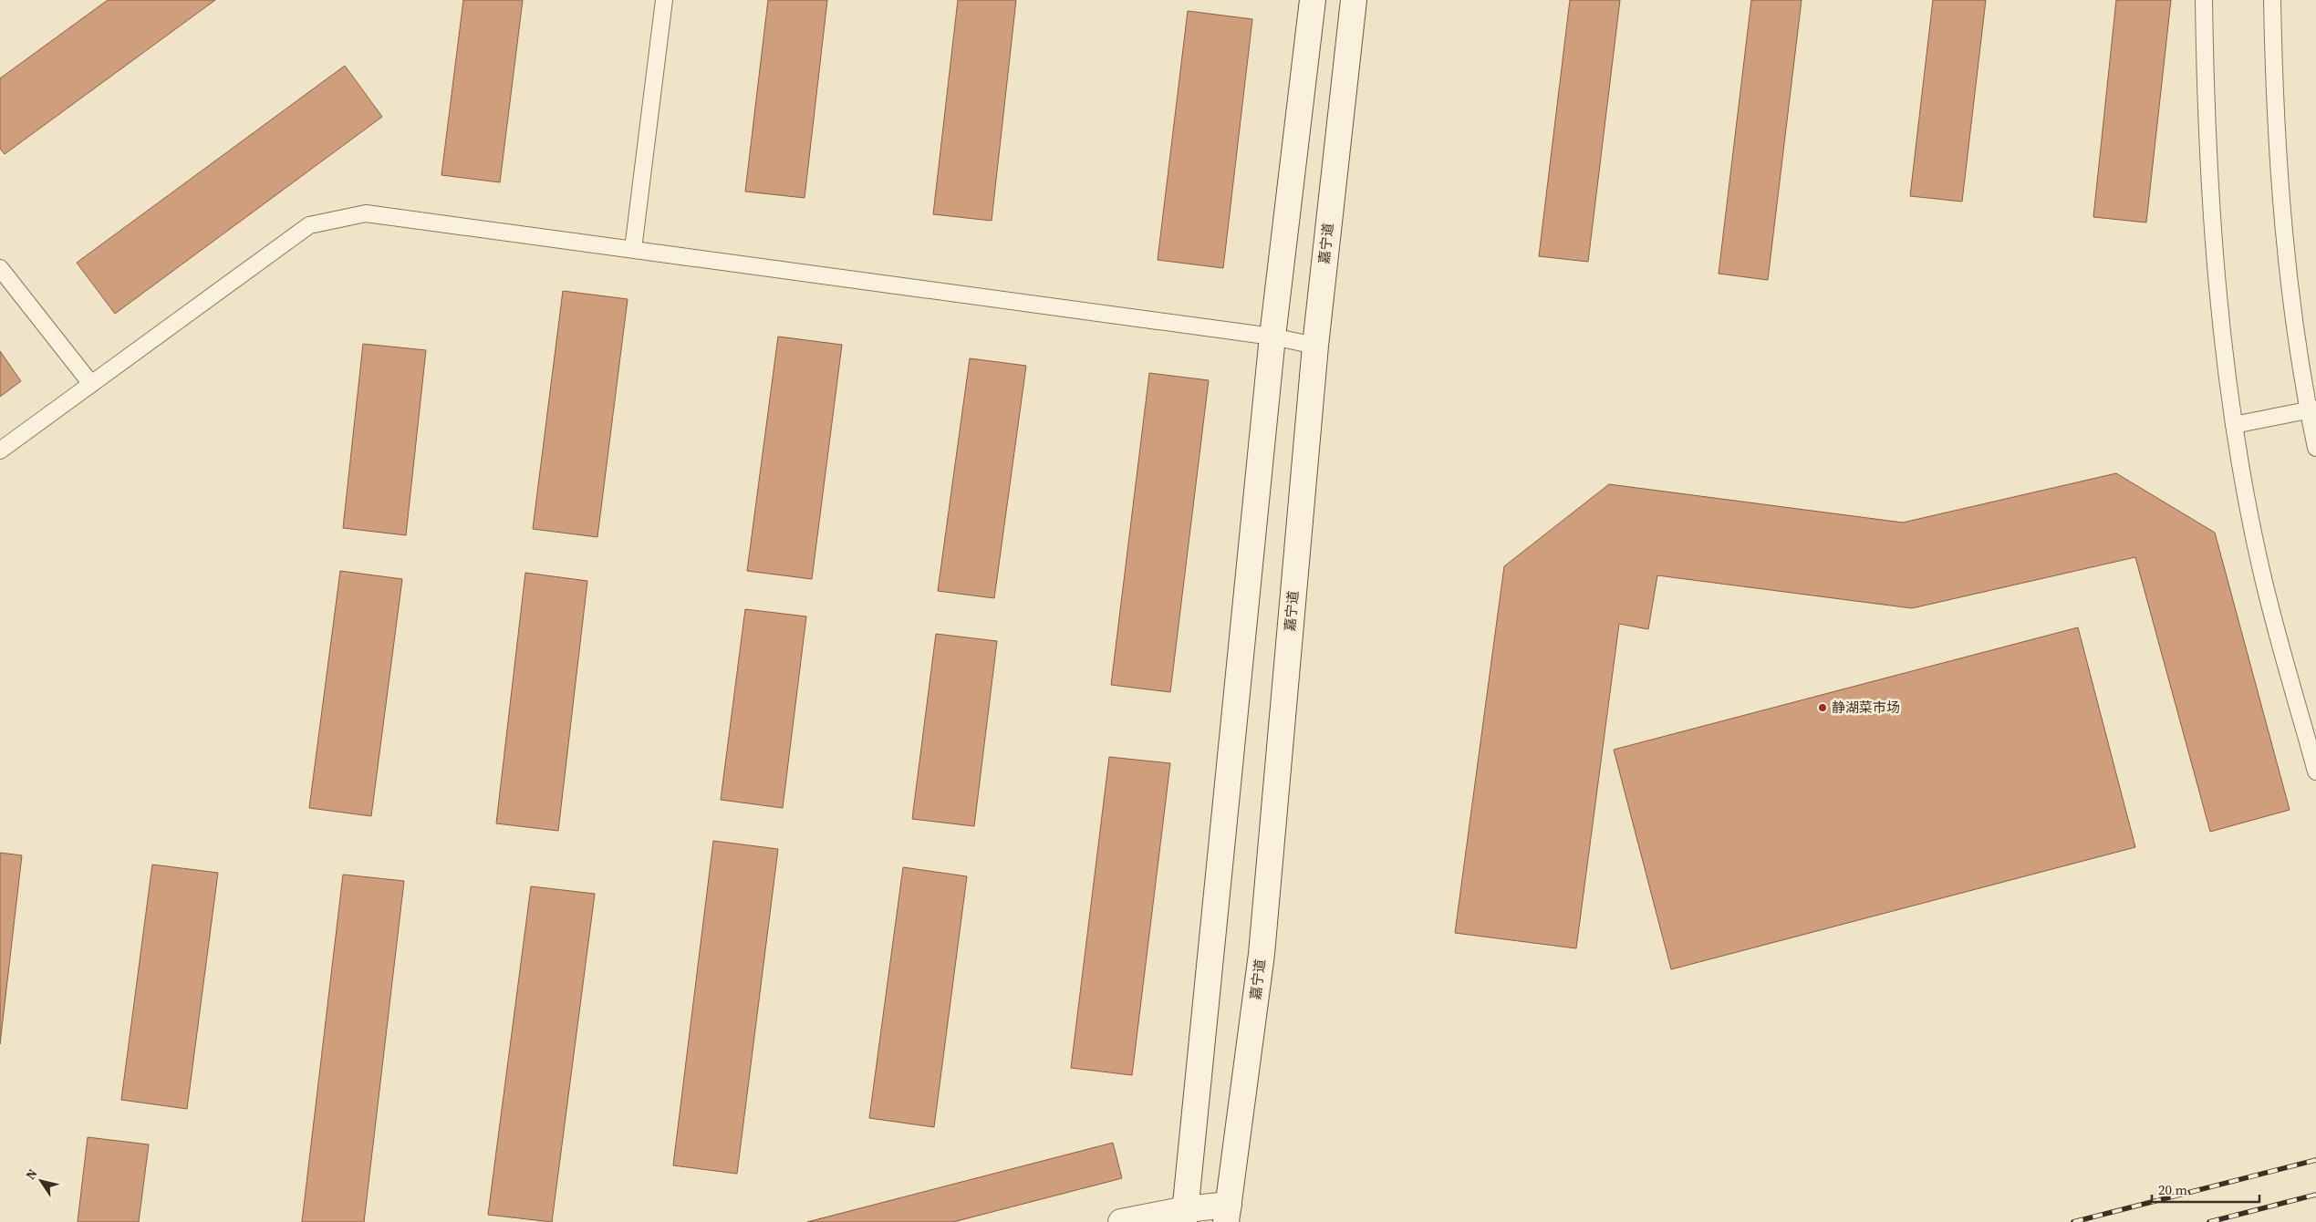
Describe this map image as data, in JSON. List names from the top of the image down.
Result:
{
  "streets": {
    "main road": ["嘉宁道"]
  },
  "places": ["静湖菜市场"],
  "scale_bar": "20 m",
  "north": "top left"
}
